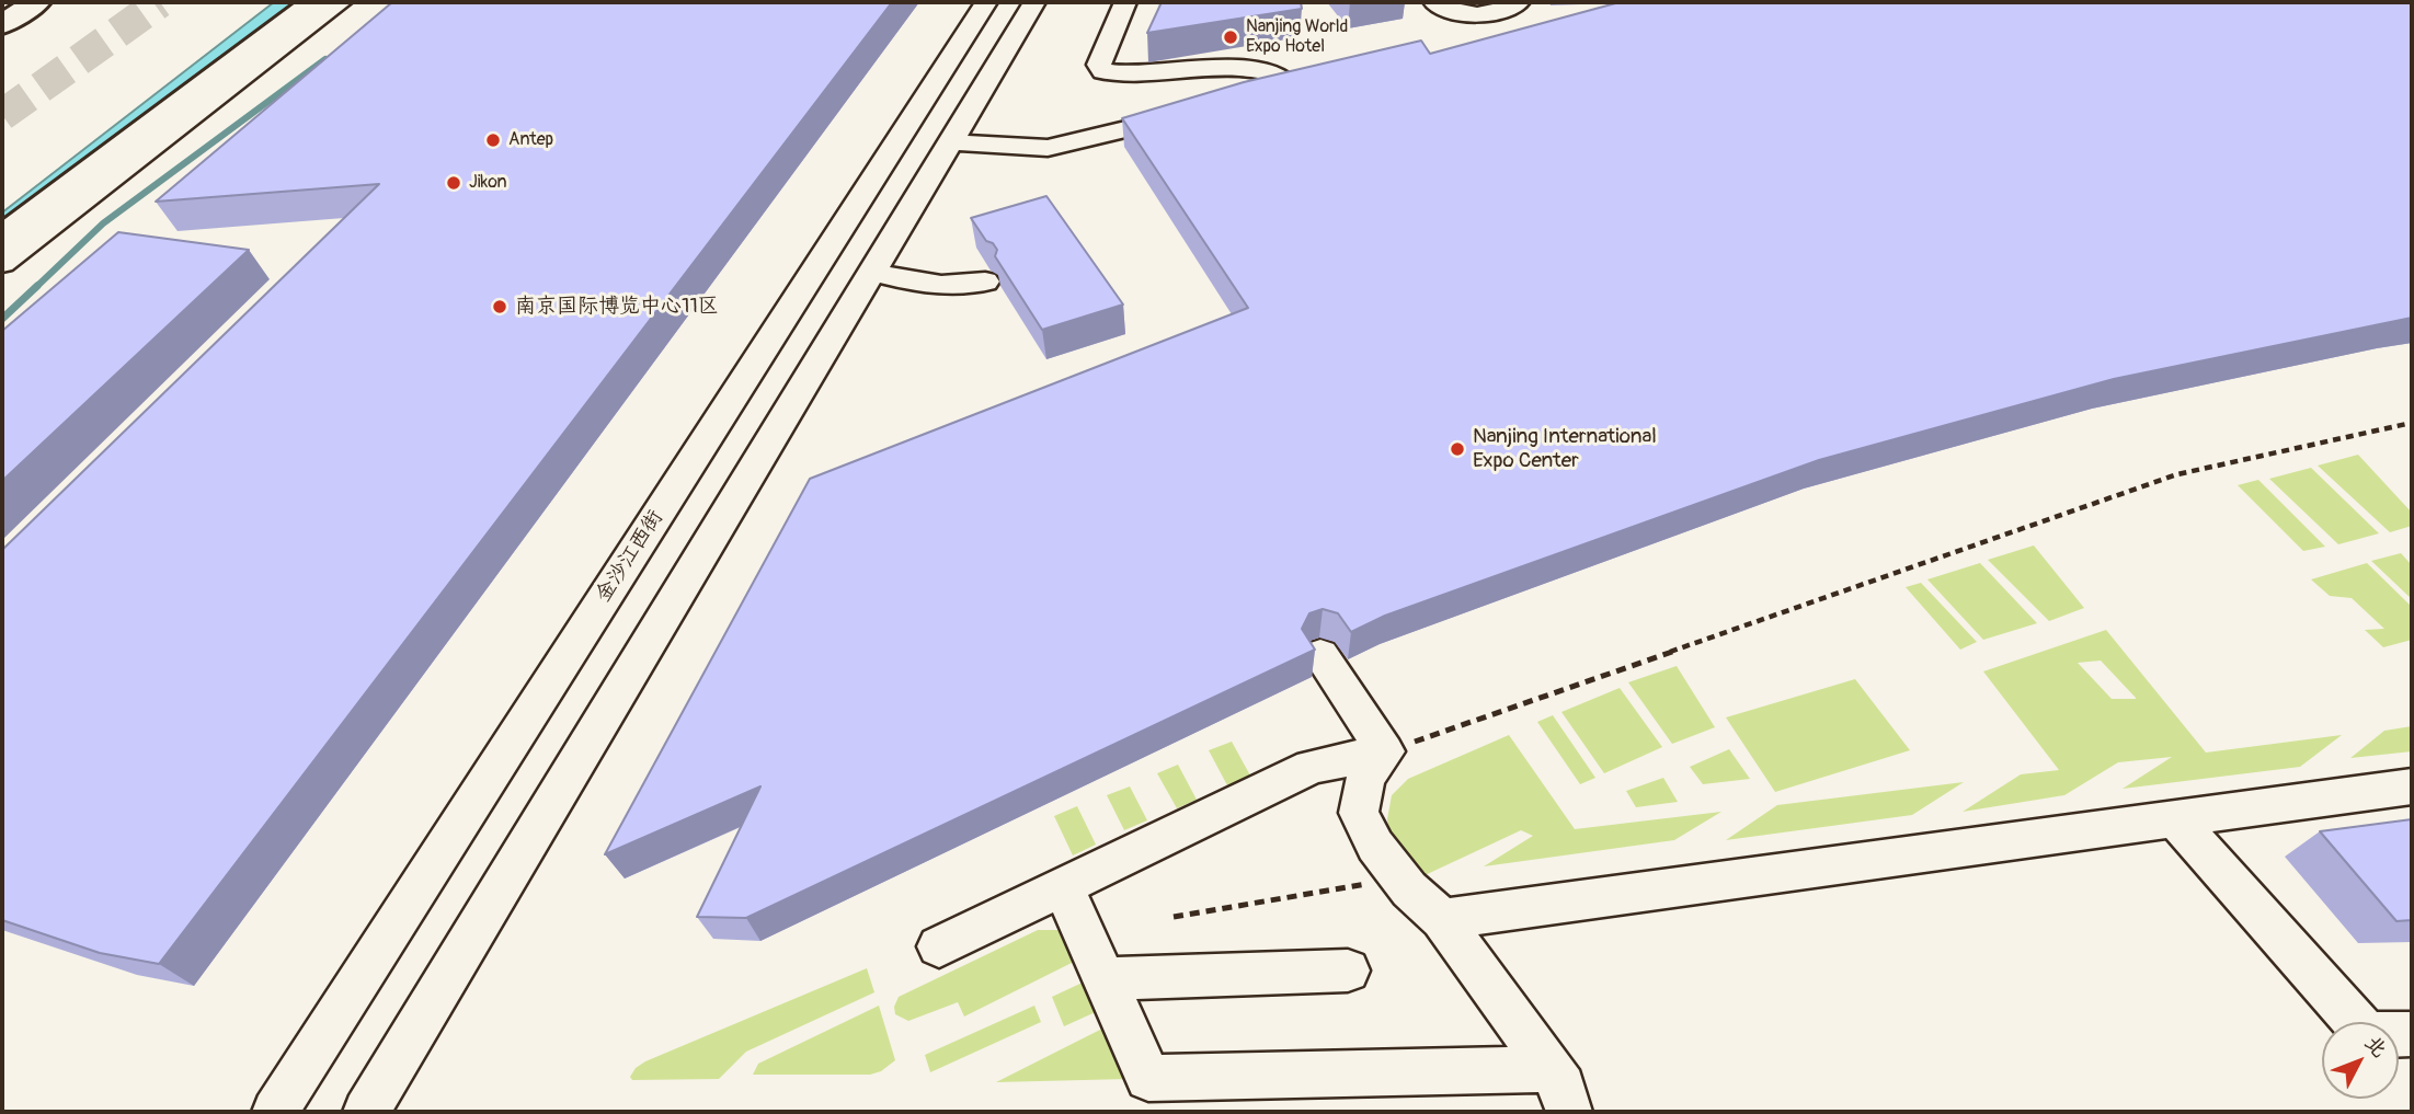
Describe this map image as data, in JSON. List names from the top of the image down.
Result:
{
  "streets": {
    "street": ["金沙江西街"]
  },
  "places": [
    "Nanjing World Expo Hotel",
    "Antep",
    "Jikon",
    "南京国际博览中心11区",
    "Nanjing International Expo Center"
  ],
  "north": "top right"
}
